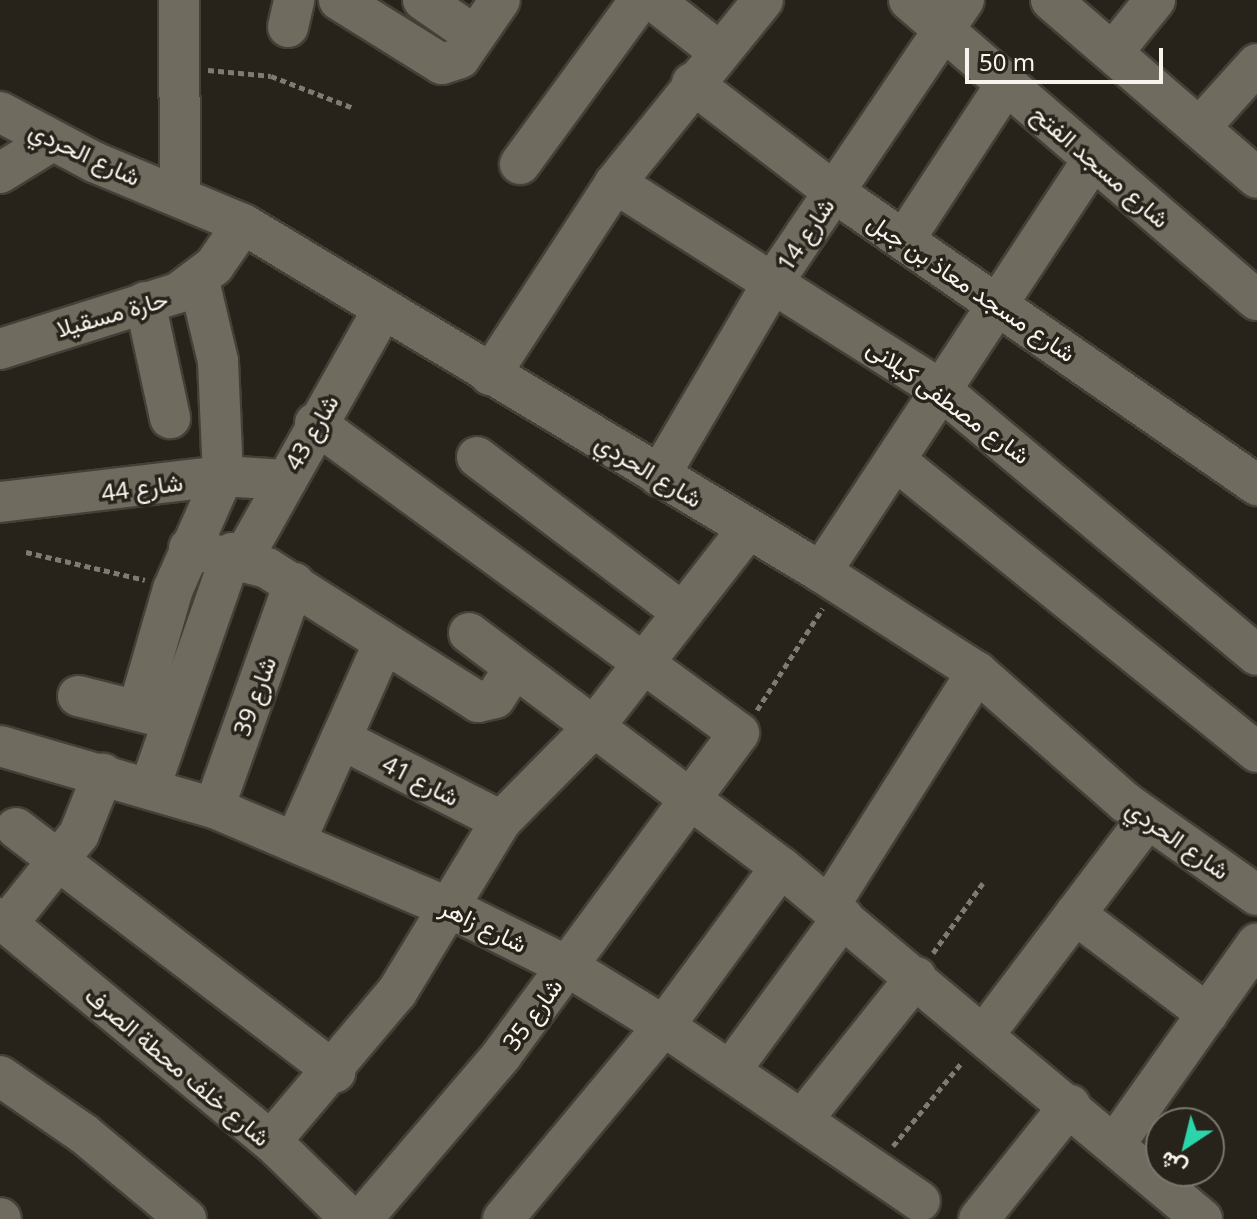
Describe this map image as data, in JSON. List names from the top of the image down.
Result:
{
  "streets": {
    "street": [
      "شارع الحردي",
      "شارع مسجد الفتح",
      "شارع 14",
      "شارع مسجد معاذ بن جبل",
      "حارة مسقيلا",
      "شارع مصطفى كيلانى",
      "شارع 43",
      "شارع 44",
      "شارع 39",
      "شارع 41",
      "شارع زاهر",
      "شارع 35",
      "شارع خلف محطة الصرف"
    ]
  },
  "crossings": [
    ["شارع الحردي", "شارع 14"],
    ["شارع الحردي", "حارة مسقيلا"],
    ["شارع الحردي", "شارع 43"],
    ["شارع مسجد الفتح", "شارع 14"],
    ["شارع 14", "شارع مسجد معاذ بن جبل"],
    ["شارع 14", "شارع مصطفى كيلانى"],
    ["شارع 43", "شارع 44"],
    ["شارع 39", "شارع زاهر"],
    ["شارع زاهر", "شارع 35"]
  ],
  "scale_bar": "50 m",
  "north": "bottom left"
}
